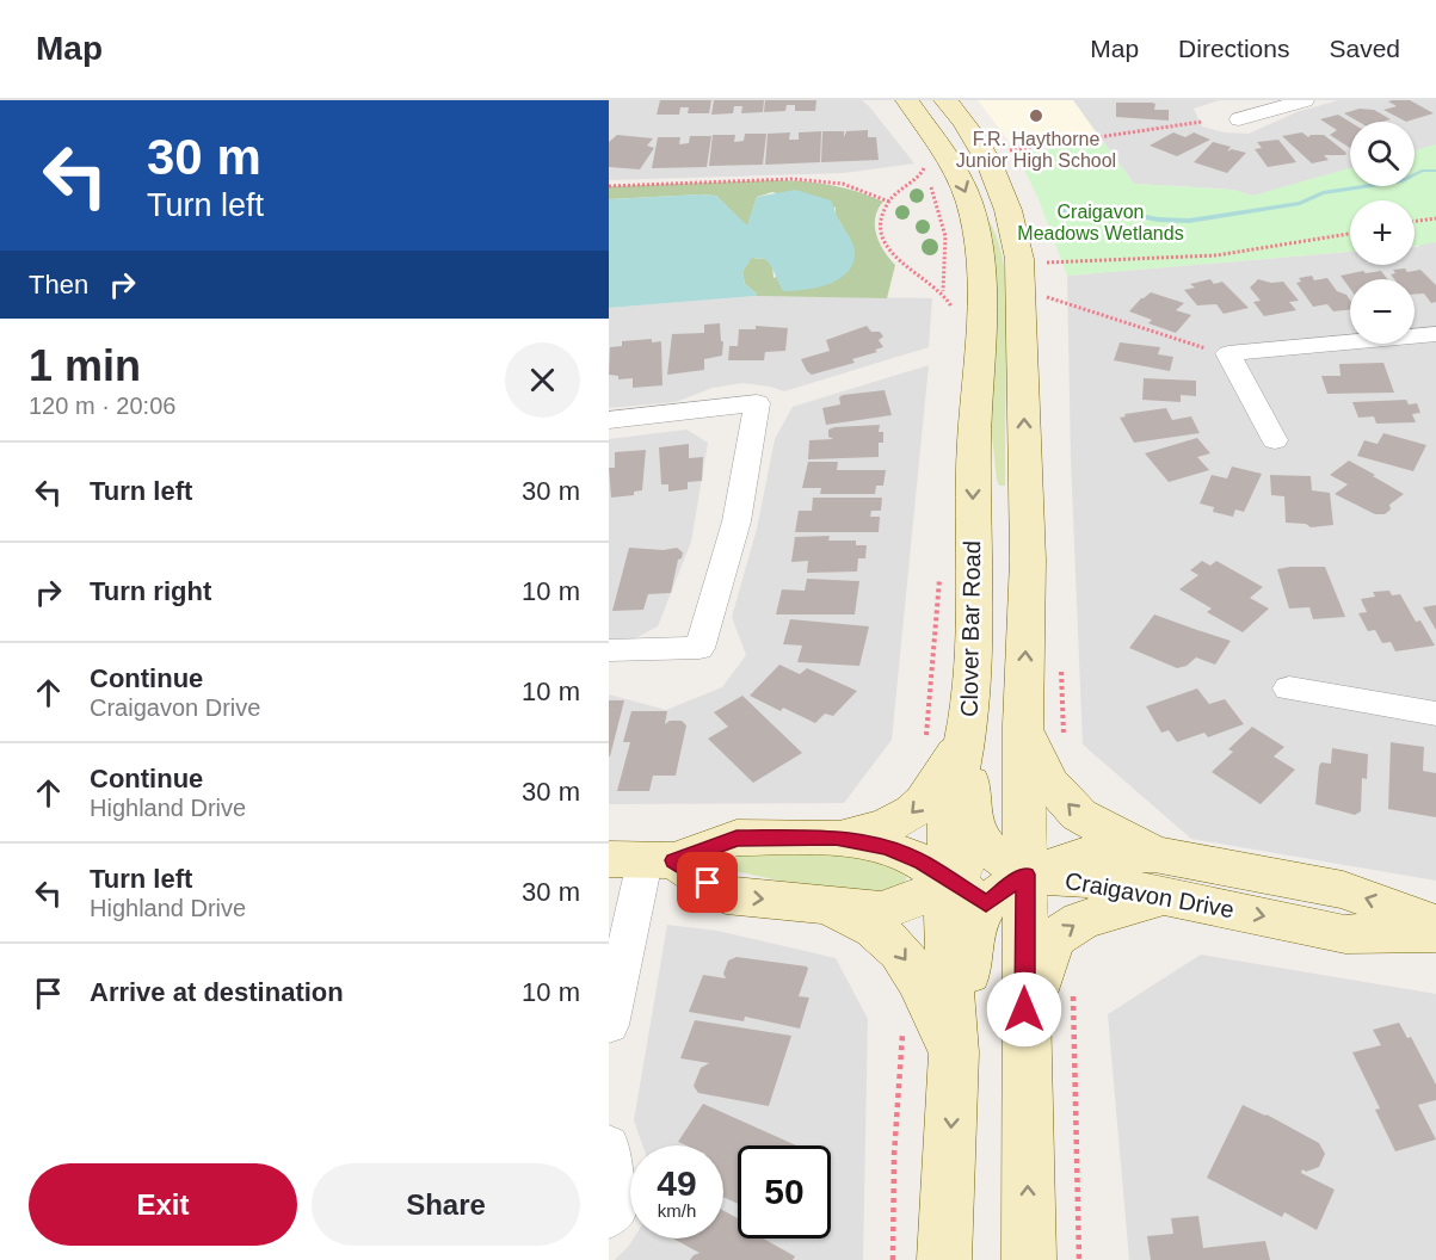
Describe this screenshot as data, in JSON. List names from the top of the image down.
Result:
{
  "streets": {
    "main road": ["Clover Bar Road", "Craigavon Drive"]
  },
  "parks": ["Craigavon Meadows Wetlands"],
  "places": ["F.R. Haythorne Junior High School"],
  "page": {
    "header": "Map",
    "nav": ["Map", "Directions", "Saved"],
    "turn": ["30 m", "Turn left"],
    "map_buttons": ["+", "−"],
    "then": "Then",
    "heading": ["1 min", "120 m · 20:06"],
    "list": [
      {
        "name": "Turn left",
        "value": "30 m"
      },
      {
        "name": "Turn right",
        "value": "10 m"
      },
      {
        "name": "Continue",
        "note": "Craigavon Drive",
        "value": "10 m"
      },
      {
        "name": "Continue",
        "note": "Highland Drive",
        "value": "30 m"
      },
      {
        "name": "Turn left",
        "note": "Highland Drive",
        "value": "30 m"
      },
      {
        "name": "Arrive at destination",
        "value": "10 m"
      }
    ],
    "speed": "49 km/h",
    "limit": "50",
    "buttons": ["Exit", "Share"]
  }
}
